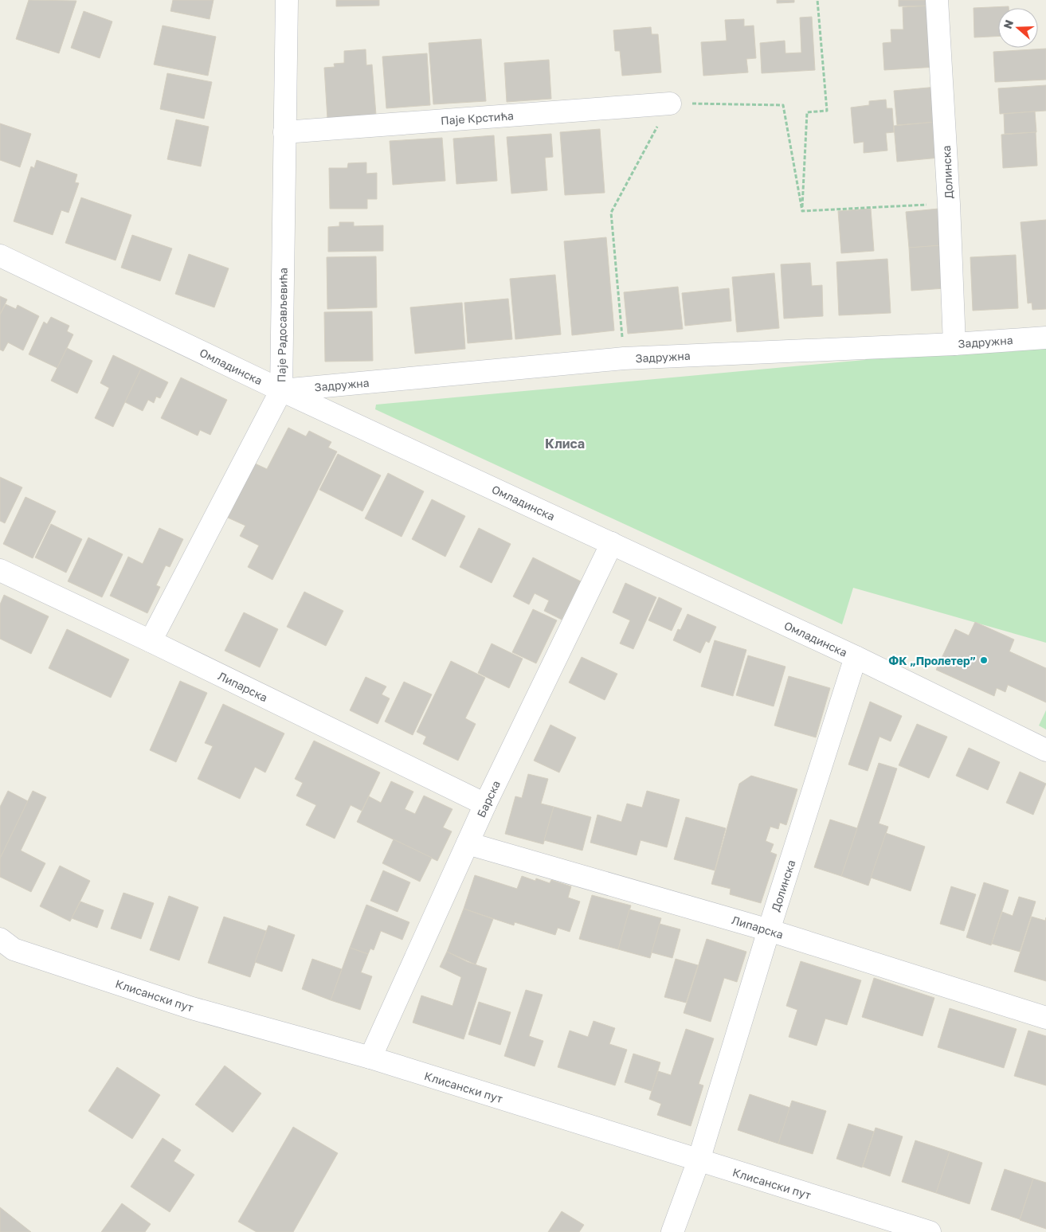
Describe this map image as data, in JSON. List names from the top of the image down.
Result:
{
  "streets": {
    "street": [
      "Паје Крстића",
      "Долинска",
      "Паје Радосављевића",
      "Задружна",
      "Омладинска",
      "Липарска",
      "Барска",
      "Клисански пут"
    ]
  },
  "crossings": [
    ["Паје Крстића", "Паје Радосављевића"],
    ["Долинска", "Задружна"],
    ["Долинска", "Омладинска"],
    ["Долинска", "Липарска"],
    ["Долинска", "Клисански пут"],
    ["Паје Радосављевића", "Задружна"],
    ["Паје Радосављевића", "Омладинска"],
    ["Паје Радосављевића", "Липарска"],
    ["Задружна", "Омладинска"],
    ["Омладинска", "Барска"],
    ["Липарска", "Барска"],
    ["Барска", "Клисански пут"]
  ],
  "districts": ["Клиса"],
  "places": ["ФК „Пролетер”"],
  "north": "left"
}
